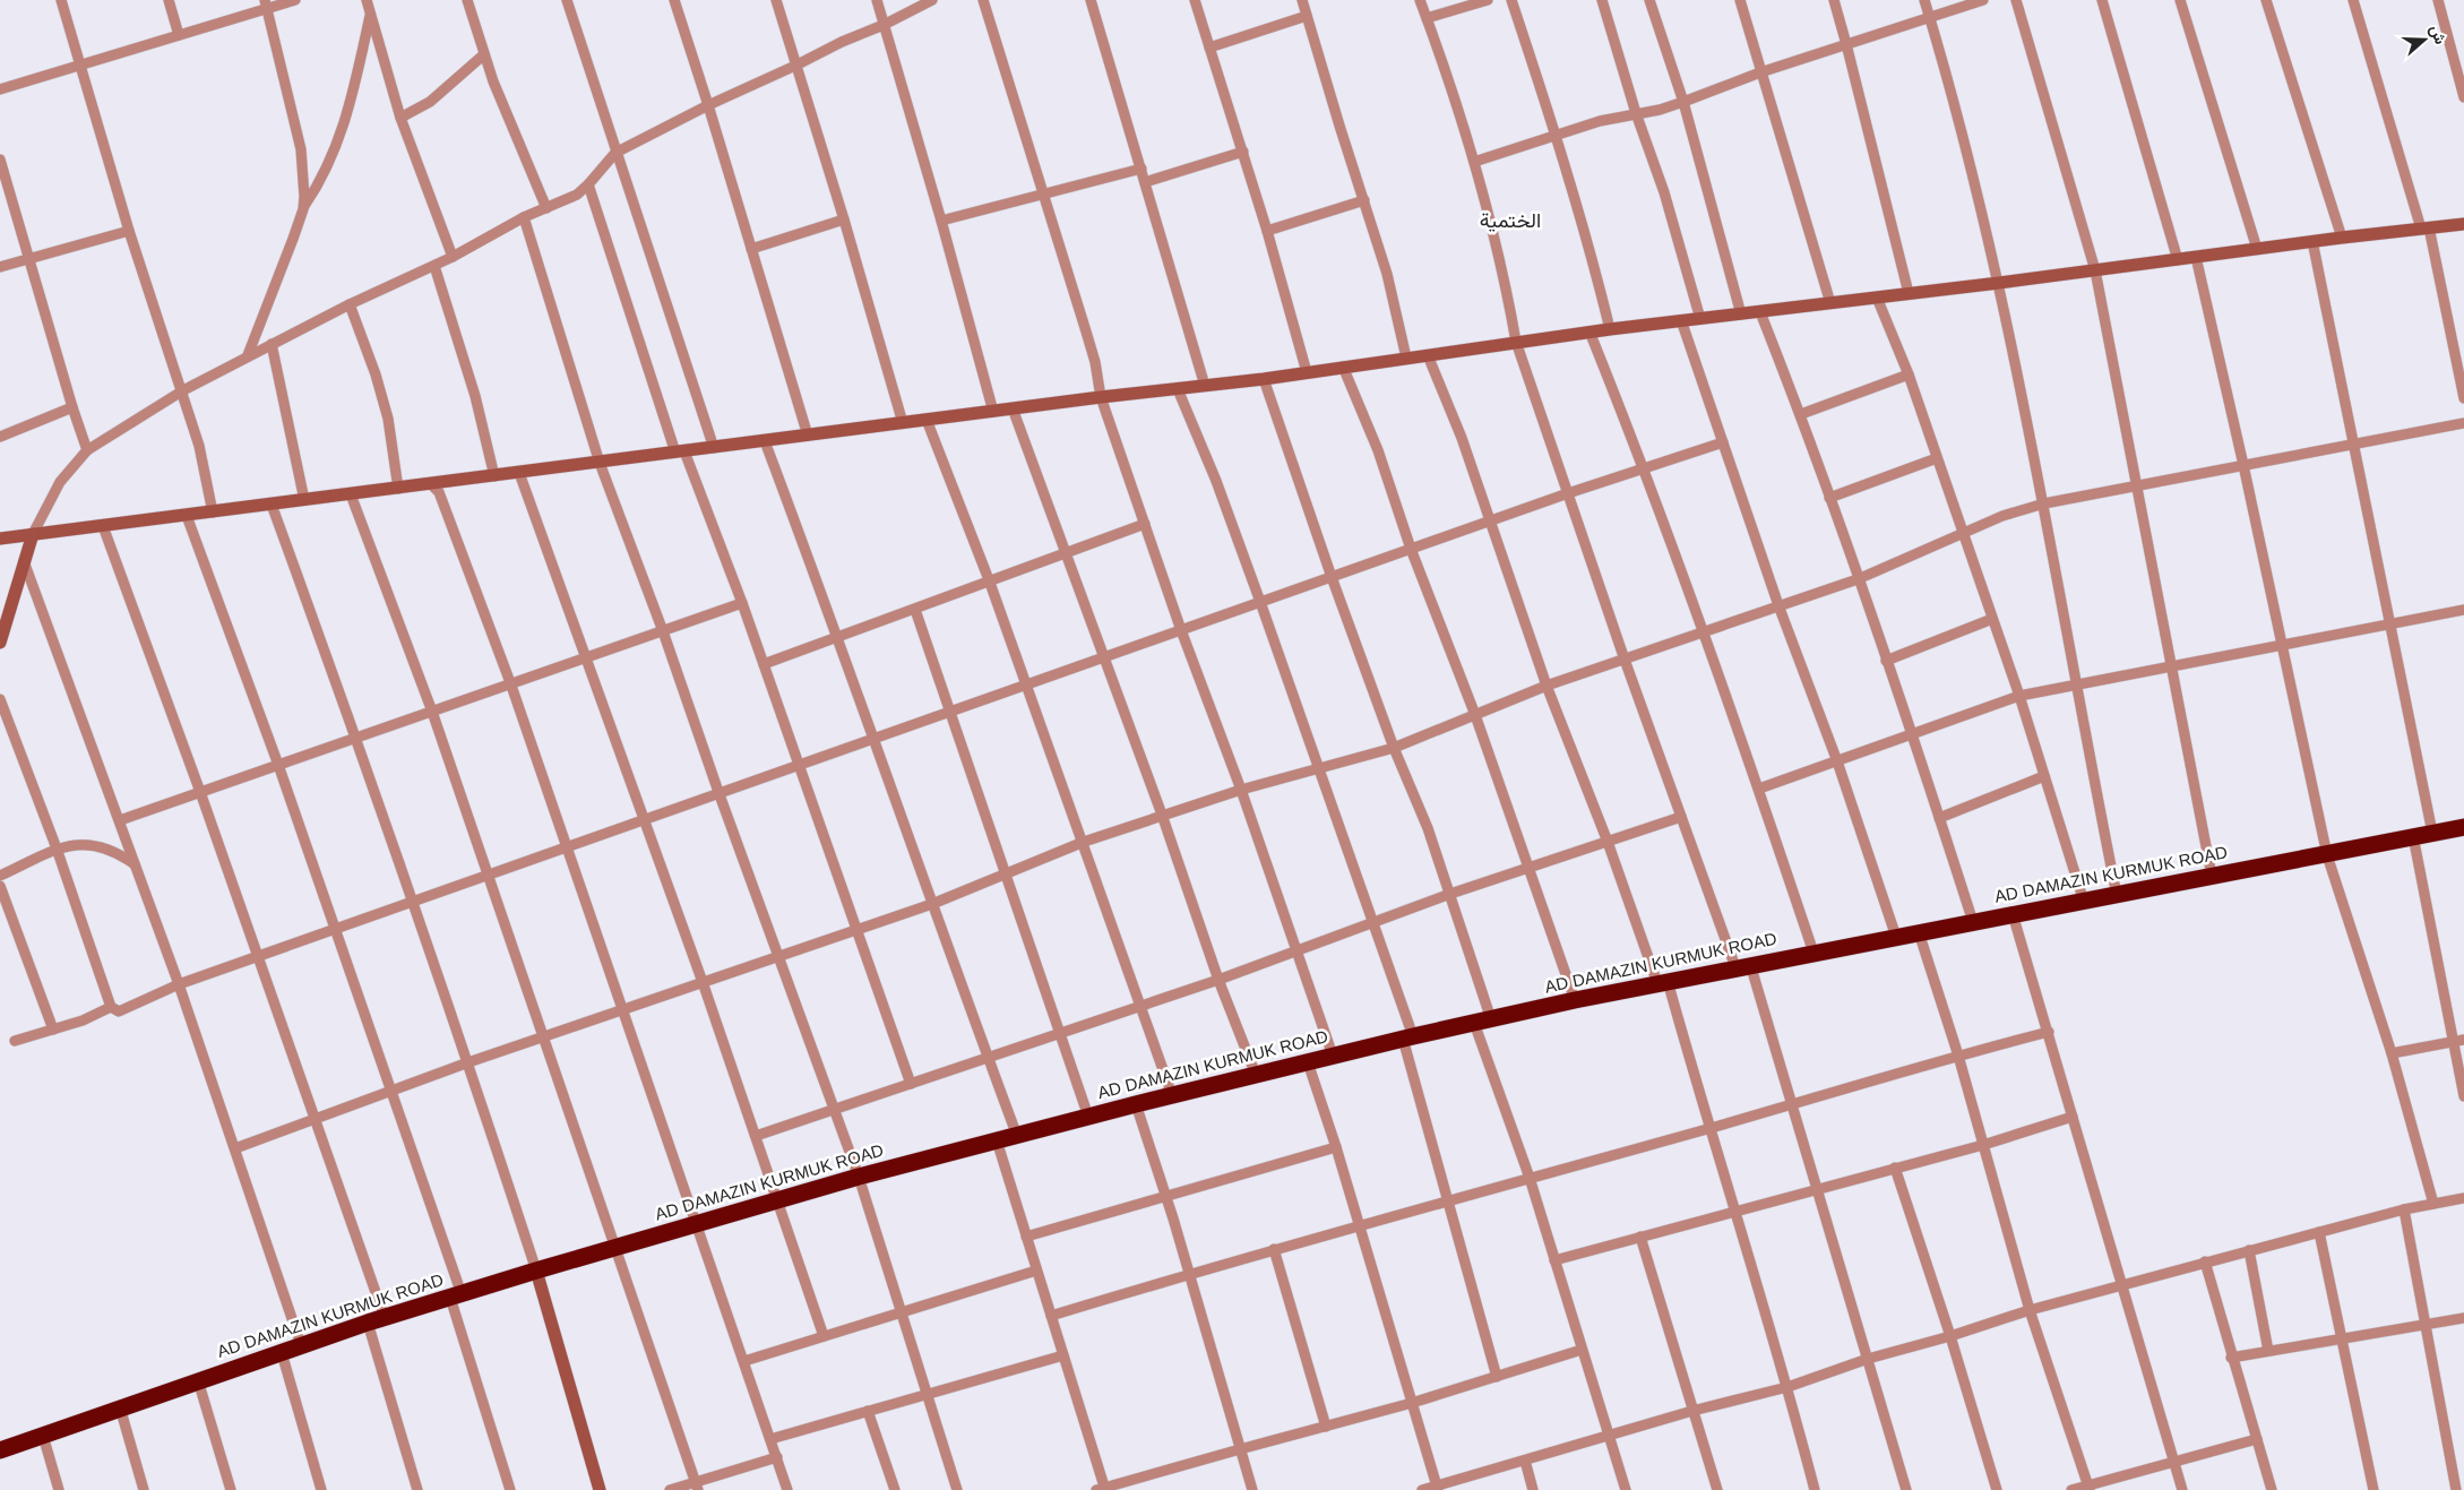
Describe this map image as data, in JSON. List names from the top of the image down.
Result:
{
  "streets": {
    "highway": ["AD DAMAZIN KURMUK ROAD"]
  },
  "districts": ["الختمية"],
  "north": "right"
}
